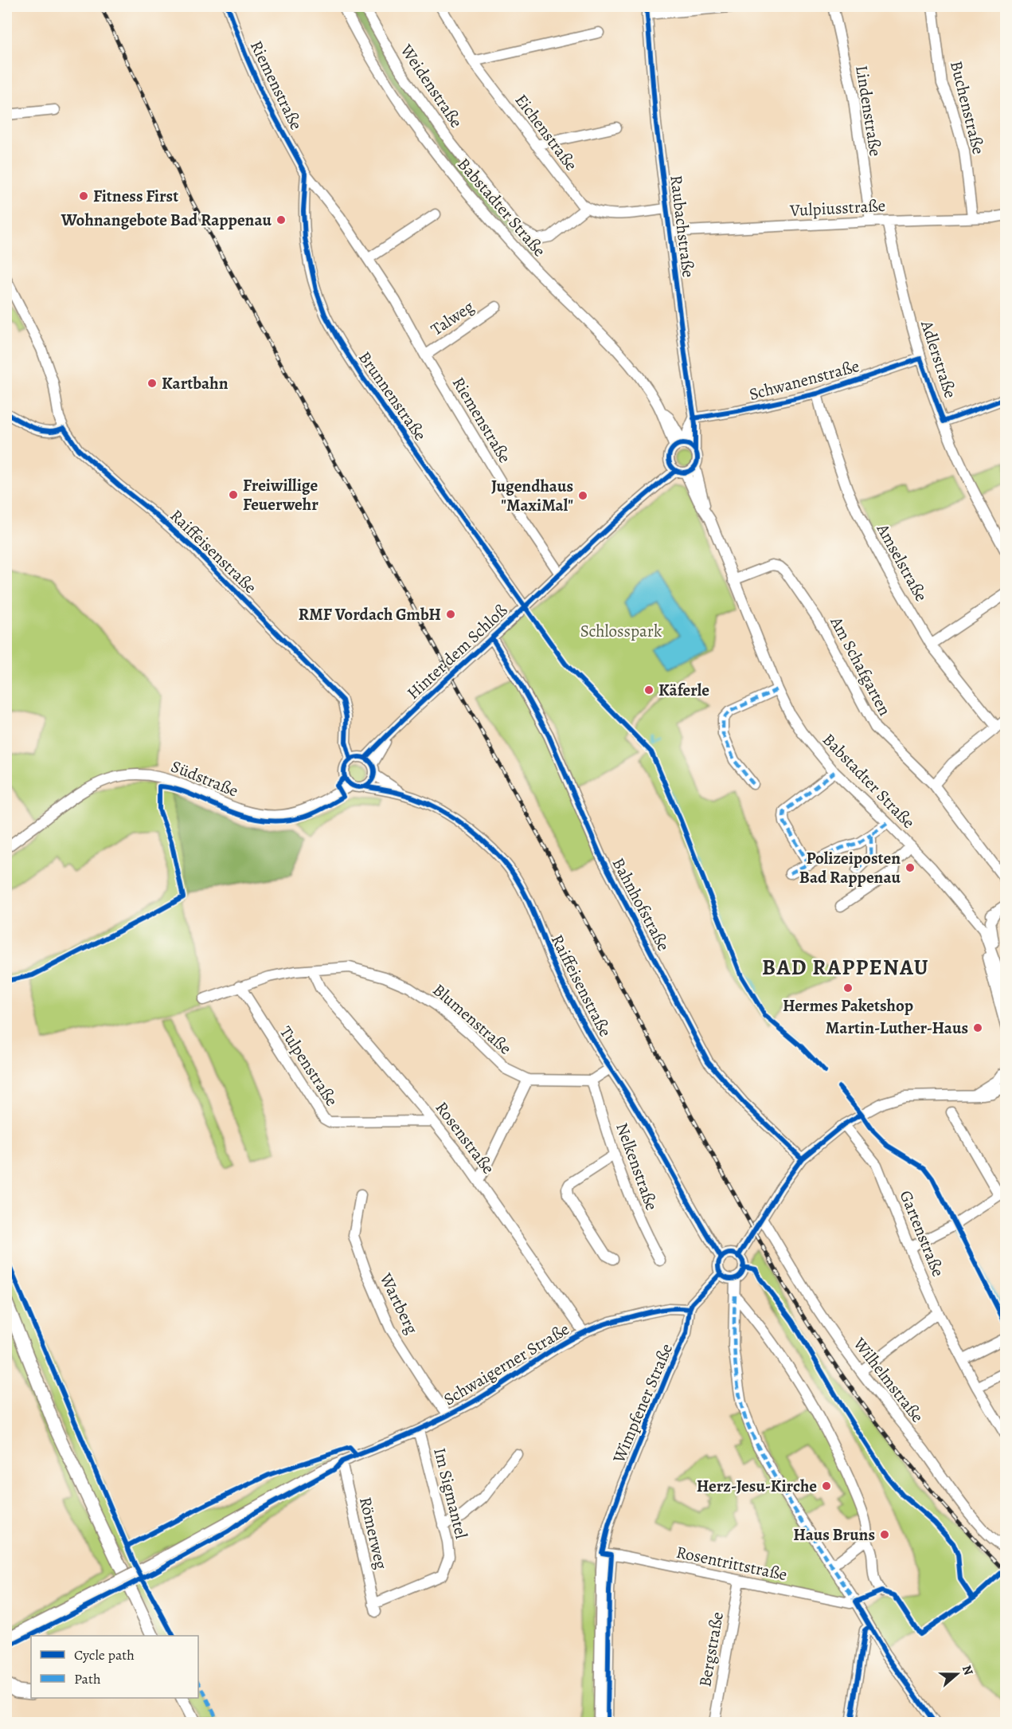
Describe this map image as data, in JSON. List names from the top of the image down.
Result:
{
  "streets": {
    "street": [
      "Riemenstraße",
      "Weidenstraße",
      "Buchenstraße",
      "Lindenstraße",
      "Eichenstraße",
      "Babstadter Straße",
      "Vulpiusstraße",
      "Raubachstraße",
      "Talweg",
      "Adlerstraße",
      "Schwanenstraße",
      "Brunnenstraße",
      "Raiffeisenstraße",
      "Amselstraße",
      "Hinter dem Schloß",
      "Am Schafgarten",
      "Südstraße",
      "Bahnhofstraße",
      "Blumenstraße",
      "Tulpenstraße",
      "Rosenstraße",
      "Nelkenstraße",
      "Gartenstraße",
      "Wartberg",
      "Schwaigerner Straße",
      "Wilhelmstraße",
      "Wimpfener Straße",
      "Im Sigmantel",
      "Römerweg",
      "Rosentrittstraße",
      "Bergstraße"
    ]
  },
  "crossings": [
    ["Riemenstraße", "Talweg"],
    ["Riemenstraße", "Brunnenstraße"],
    ["Riemenstraße", "Hinter dem Schloß"],
    ["Weidenstraße", "Eichenstraße"],
    ["Buchenstraße", "Vulpiusstraße"],
    ["Lindenstraße", "Vulpiusstraße"],
    ["Babstadter Straße", "Raubachstraße"],
    ["Babstadter Straße", "Hinter dem Schloß"],
    ["Babstadter Straße", "Am Schafgarten"],
    ["Vulpiusstraße", "Raubachstraße"],
    ["Vulpiusstraße", "Adlerstraße"],
    ["Raubachstraße", "Schwanenstraße"],
    ["Raubachstraße", "Hinter dem Schloß"],
    ["Adlerstraße", "Schwanenstraße"],
    ["Schwanenstraße", "Amselstraße"],
    ["Brunnenstraße", "Hinter dem Schloß"],
    ["Raiffeisenstraße", "Hinter dem Schloß"],
    ["Raiffeisenstraße", "Südstraße"],
    ["Raiffeisenstraße", "Wimpfener Straße"],
    ["Hinter dem Schloß", "Südstraße"],
    ["Hinter dem Schloß", "Bahnhofstraße"],
    ["Blumenstraße", "Tulpenstraße"],
    ["Blumenstraße", "Rosenstraße"],
    ["Blumenstraße", "Nelkenstraße"],
    ["Tulpenstraße", "Rosenstraße"],
    ["Rosenstraße", "Schwaigerner Straße"],
    ["Wartberg", "Schwaigerner Straße"],
    ["Schwaigerner Straße", "Wimpfener Straße"],
    ["Schwaigerner Straße", "Im Sigmantel"],
    ["Schwaigerner Straße", "Römerweg"],
    ["Wimpfener Straße", "Rosentrittstraße"],
    ["Im Sigmantel", "Römerweg"],
    ["Rosentrittstraße", "Bergstraße"]
  ],
  "districts": ["BAD RAPPENAU"],
  "parks": ["Schlosspark"],
  "places": [
    "Fitness First",
    "Wohnangebote Bad Rappenau",
    "Kartbahn",
    "Freiwillige Feuerwehr",
    "Jugendhaus \"MaxiMal\"",
    "RMF Vordach GmbH",
    "Käferle",
    "Polizeiposten Bad Rappenau",
    "Hermes Paketshop",
    "Martin-Luther-Haus",
    "Herz-Jesu-Kirche",
    "Haus Bruns"
  ],
  "legend": ["Cycle path", "Path"],
  "north": "right"
}
